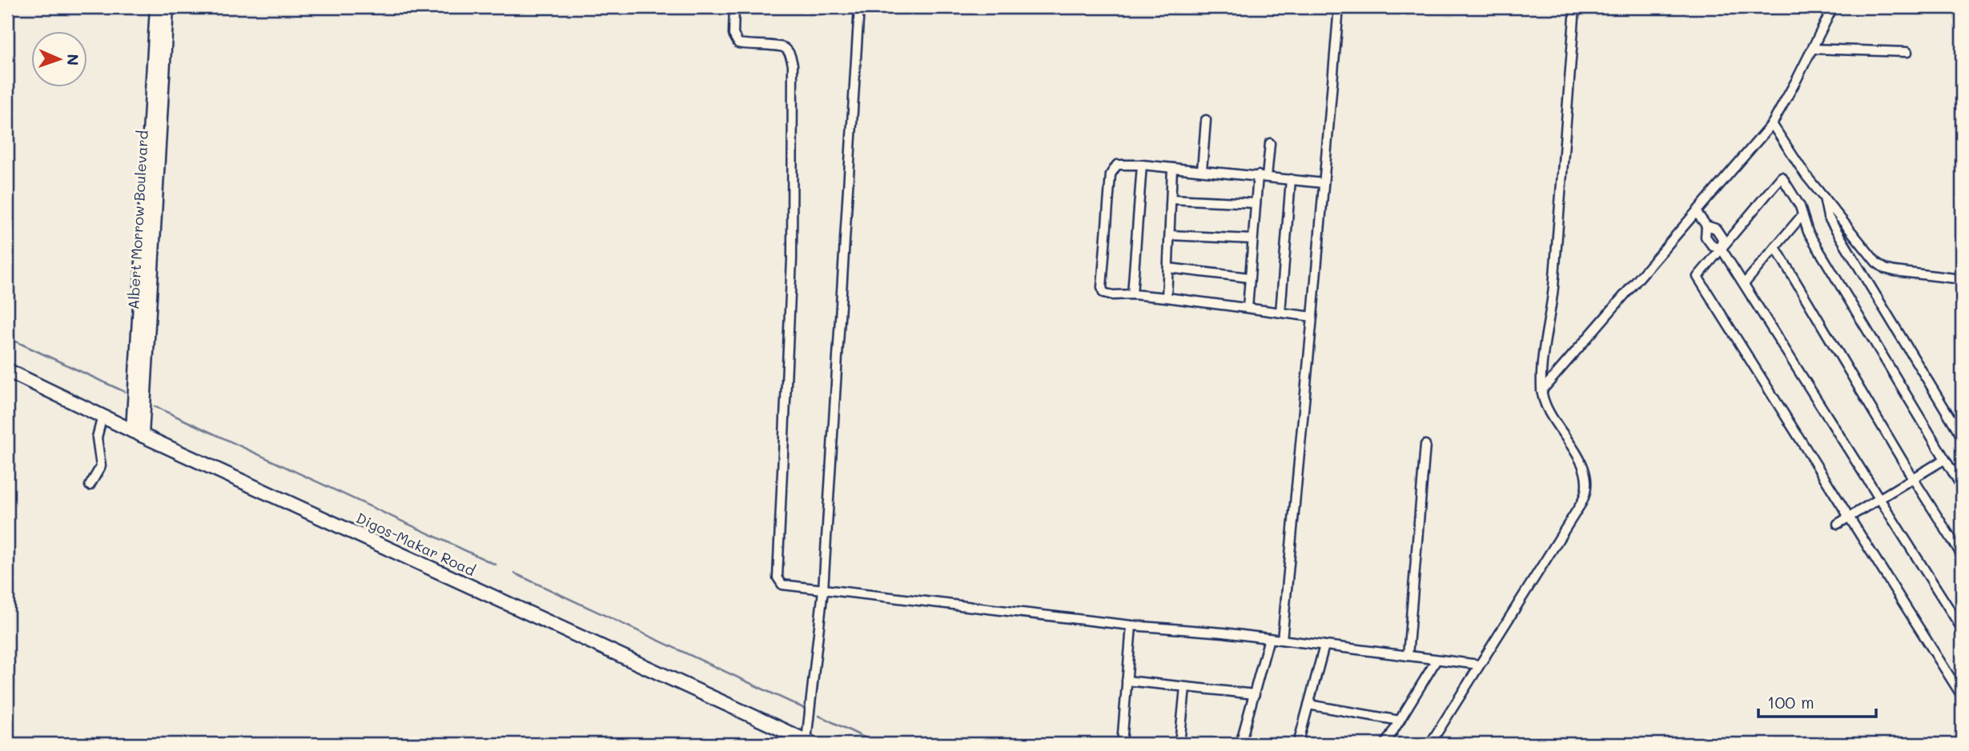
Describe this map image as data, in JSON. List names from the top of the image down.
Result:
{
  "streets": {
    "main road": ["Albert Morrow Boulevard", "Digos-Makar Road"]
  },
  "crossings": [
    ["Albert Morrow Boulevard", "Digos-Makar Road"]
  ],
  "scale_bar": "100 m",
  "north": "right"
}
